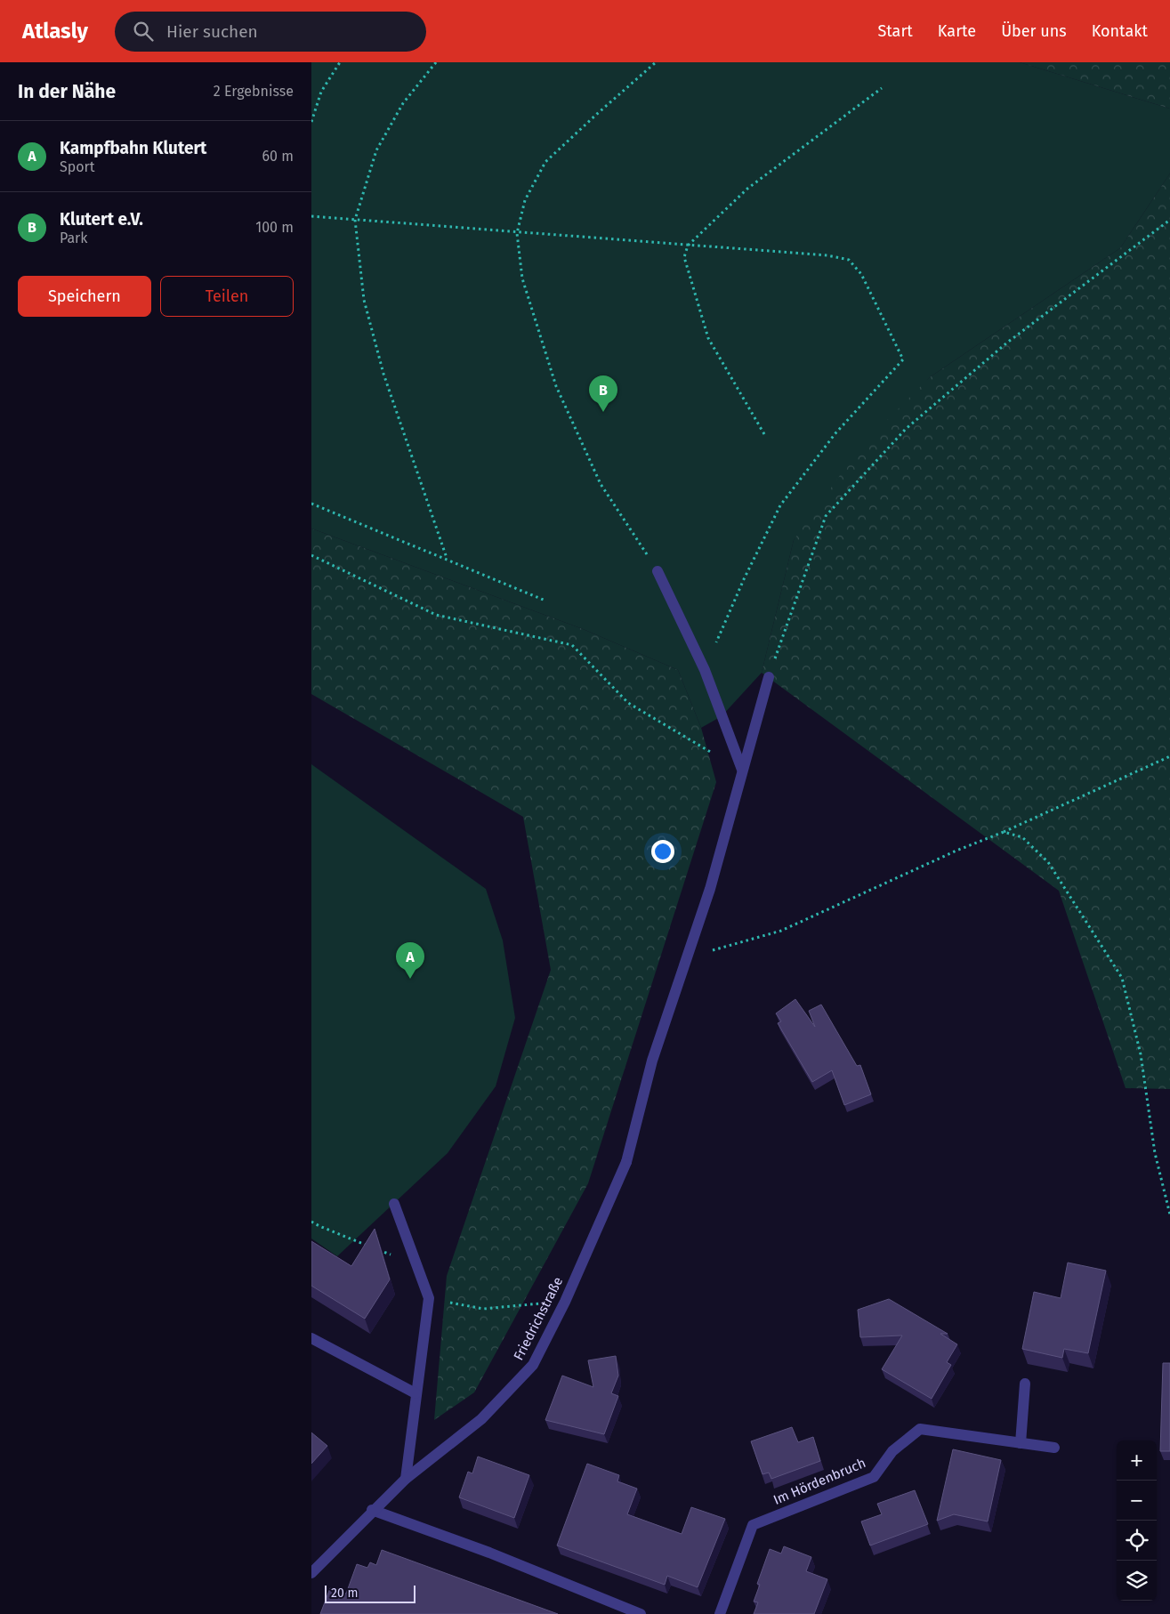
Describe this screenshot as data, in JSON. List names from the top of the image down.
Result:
{
  "streets": {
    "street": ["Friedrichstraße", "Im Hördenbruch"]
  },
  "scale_bar": "20 m",
  "page": {
    "header": "Atlasly",
    "search": "Hier suchen",
    "nav": [
      "Start",
      "Karte",
      "Über uns",
      "Kontakt"
    ],
    "heading": ["In der Nähe", "2 Ergebnisse"],
    "list": [
      {
        "mark": "A",
        "name": "Kampfbahn Klutert",
        "note": "Sport",
        "value": "60 m"
      },
      {
        "mark": "B",
        "name": "Klutert e.V.",
        "note": "Park",
        "value": "100 m"
      }
    ],
    "buttons": ["Speichern", "Teilen"],
    "pins": ["B", "A"],
    "map_buttons": ["+", "−"],
    "scale": "20 m"
  }
}
